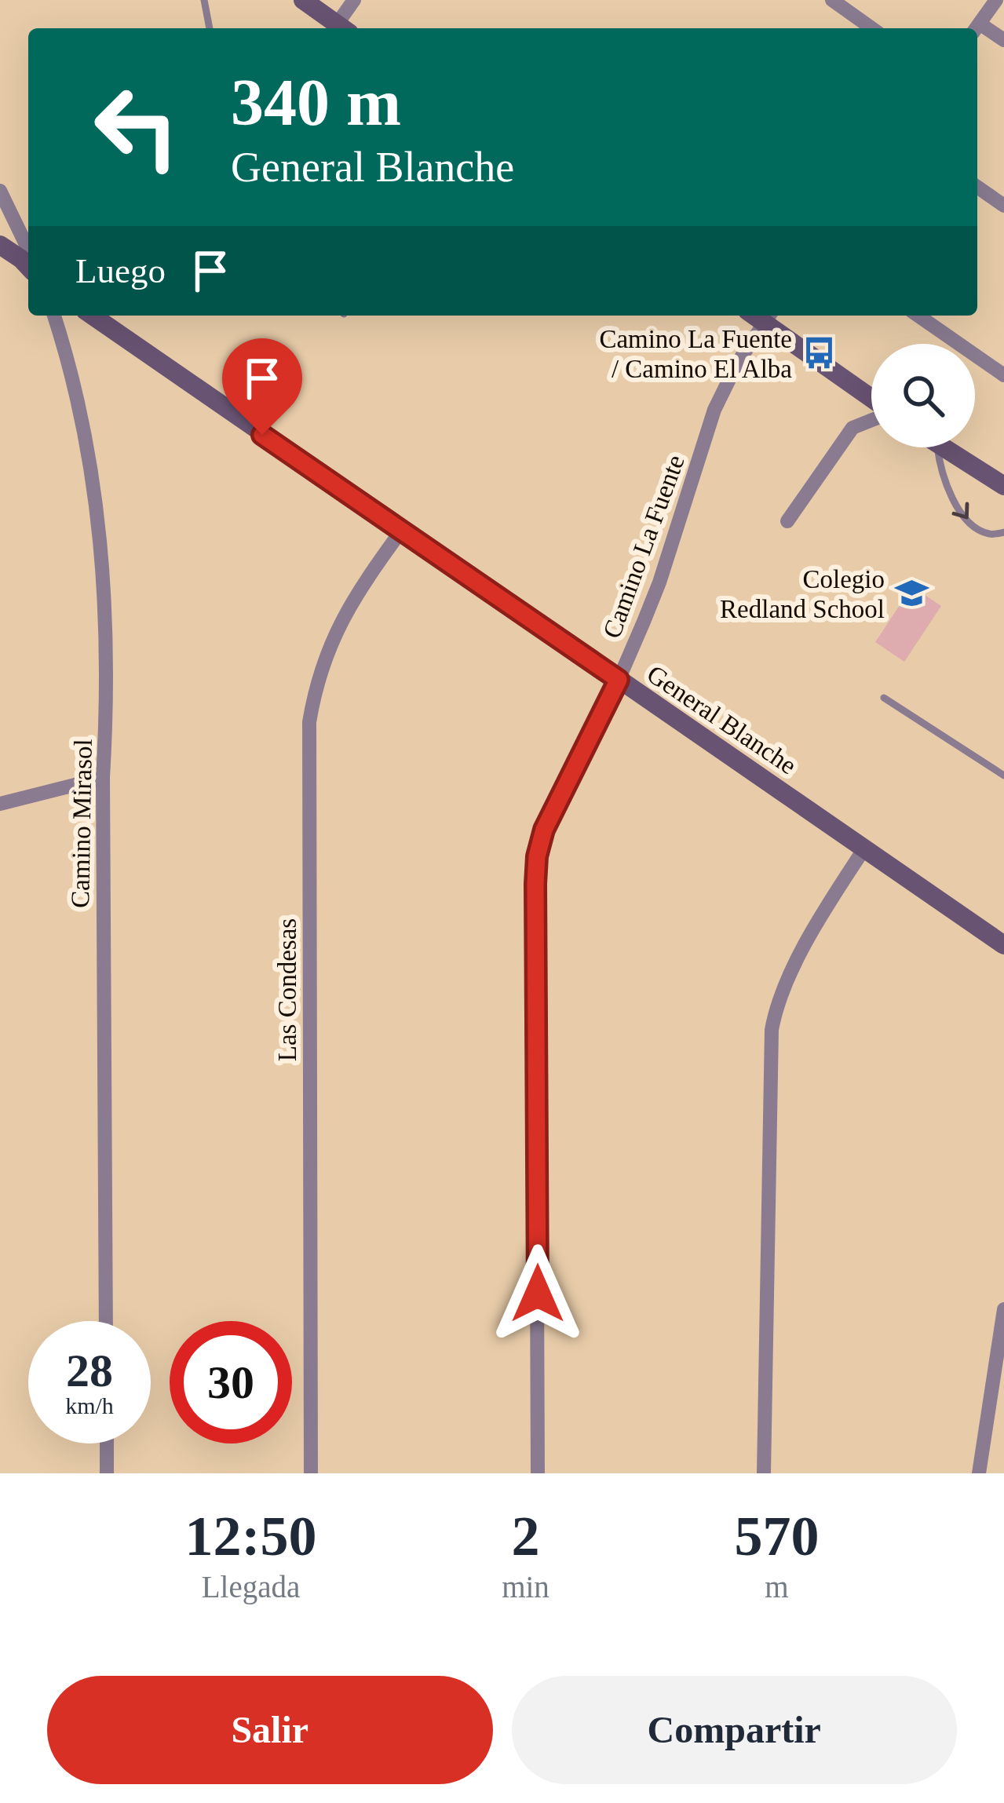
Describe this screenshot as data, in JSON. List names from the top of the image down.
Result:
{
  "streets": {
    "main road": ["General Blanche"],
    "street": ["Camino La Fuente", "Camino Mirasol", "Las Condesas"]
  },
  "crossings": [
    ["Camino La Fuente", "General Blanche"],
    ["General Blanche", "Las Condesas"]
  ],
  "places": {
    "bus stop": ["Camino La Fuente / Camino El Alba"],
    "school or university": ["Colegio Redland School"]
  },
  "page": {
    "turn": ["340 m", "General Blanche"],
    "then": "Luego",
    "speed": "28 km/h",
    "limit": "30",
    "eta": [
      "12:50",
      "Llegada",
      "2",
      "min",
      "570",
      "m"
    ],
    "buttons": ["Salir", "Compartir"]
  }
}
